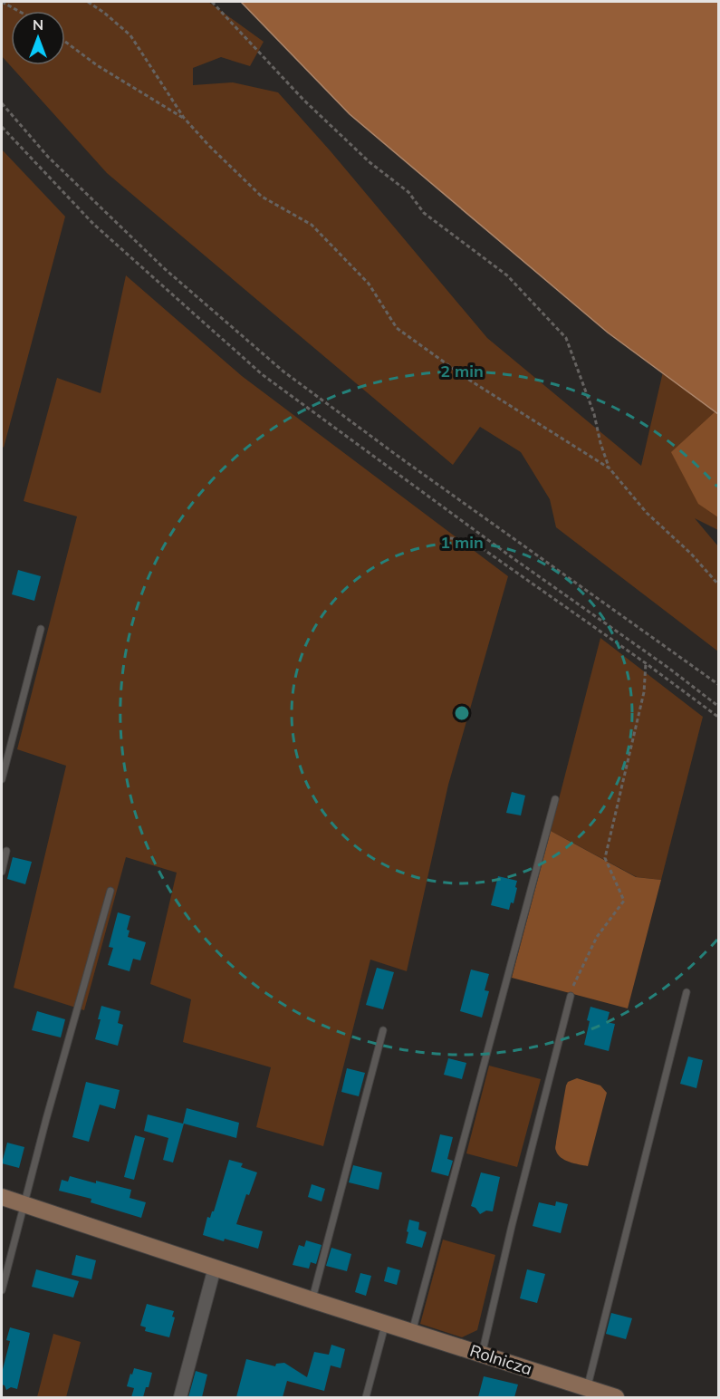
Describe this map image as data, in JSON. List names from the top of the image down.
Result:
{
  "streets": {
    "street": ["Rolnicza"]
  },
  "north": "top",
  "rings": ["2 min", "1 min"]
}
